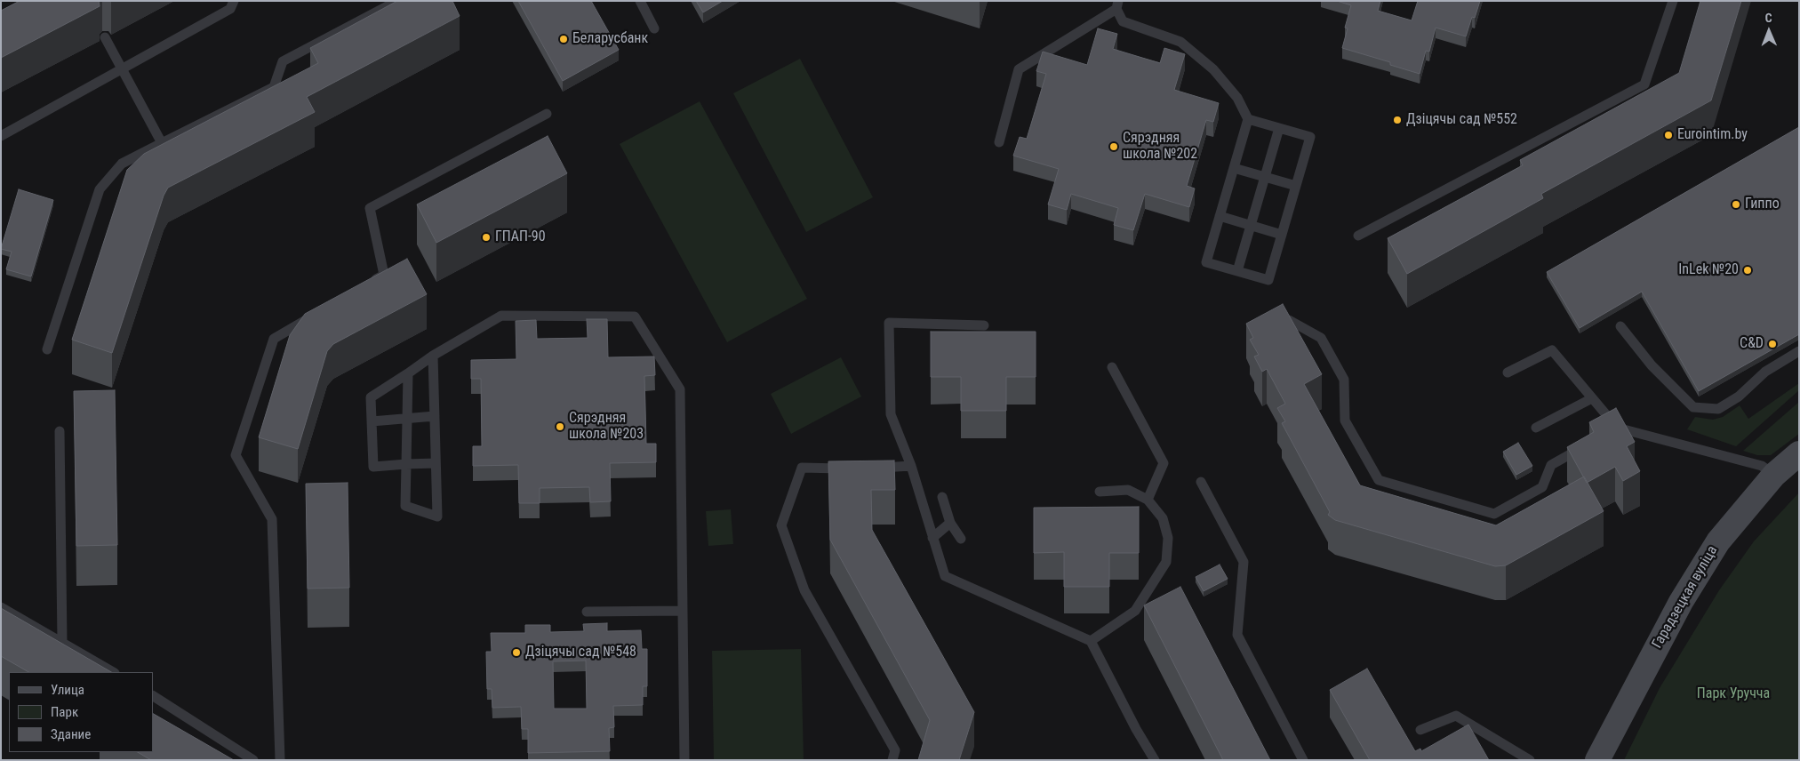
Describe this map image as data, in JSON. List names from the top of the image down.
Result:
{
  "streets": {
    "street": ["Гарадзецкая вуліца"]
  },
  "parks": ["Парк Уручча"],
  "places": [
    "Беларусбанк",
    "Дзіцячы сад №552",
    "Eurointim.by",
    "Сярэдняя школа №202",
    "Гиппо",
    "ГПАП-90",
    "InLek №20",
    "C&D",
    "Сярэдняя школа №203",
    "Дзіцячы сад №548"
  ],
  "legend": ["Улица", "Парк", "Здание"],
  "north": "top"
}
